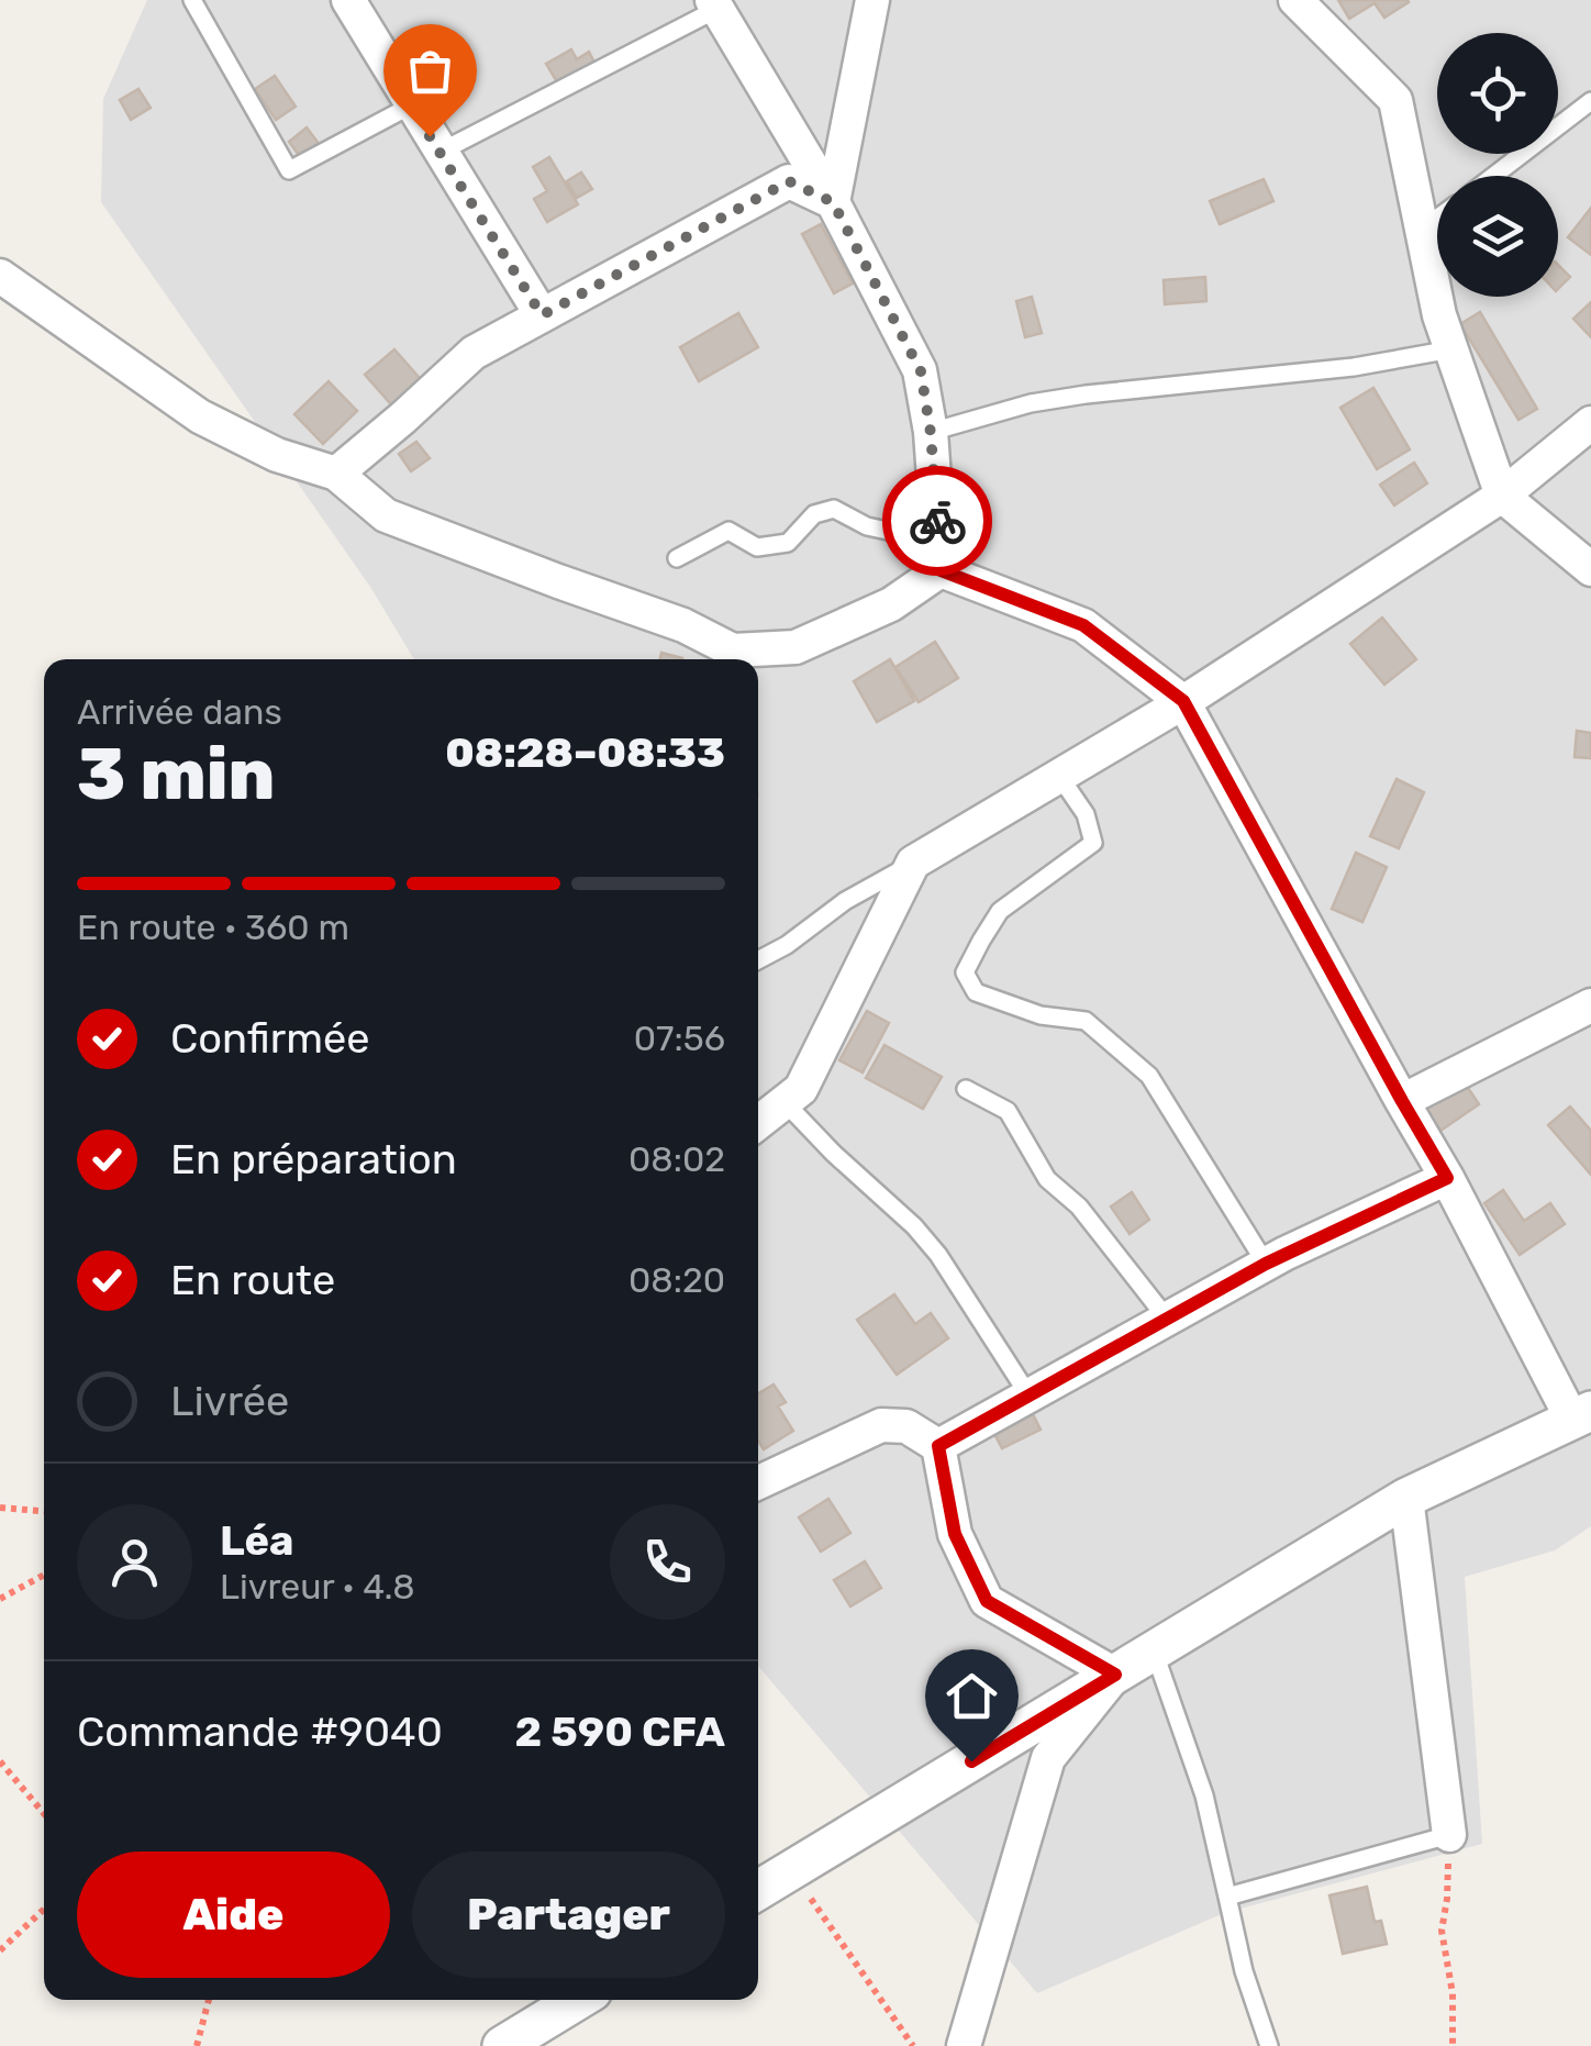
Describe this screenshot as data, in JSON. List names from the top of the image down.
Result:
{
  "page": {
    "heading": ["3 min", "Arrivée dans", "08:28–08:33"],
    "panel": [
      "Léa",
      "Livreur · 4.8",
      "Commande #9040",
      "2 590 CFA"
    ],
    "bar": "En route · 360 m",
    "list": [
      ["Confirmée", "07:56"],
      ["En préparation", "08:02"],
      ["En route", "08:20"],
      "Livrée"
    ],
    "buttons": ["Aide", "Partager"]
  }
}
